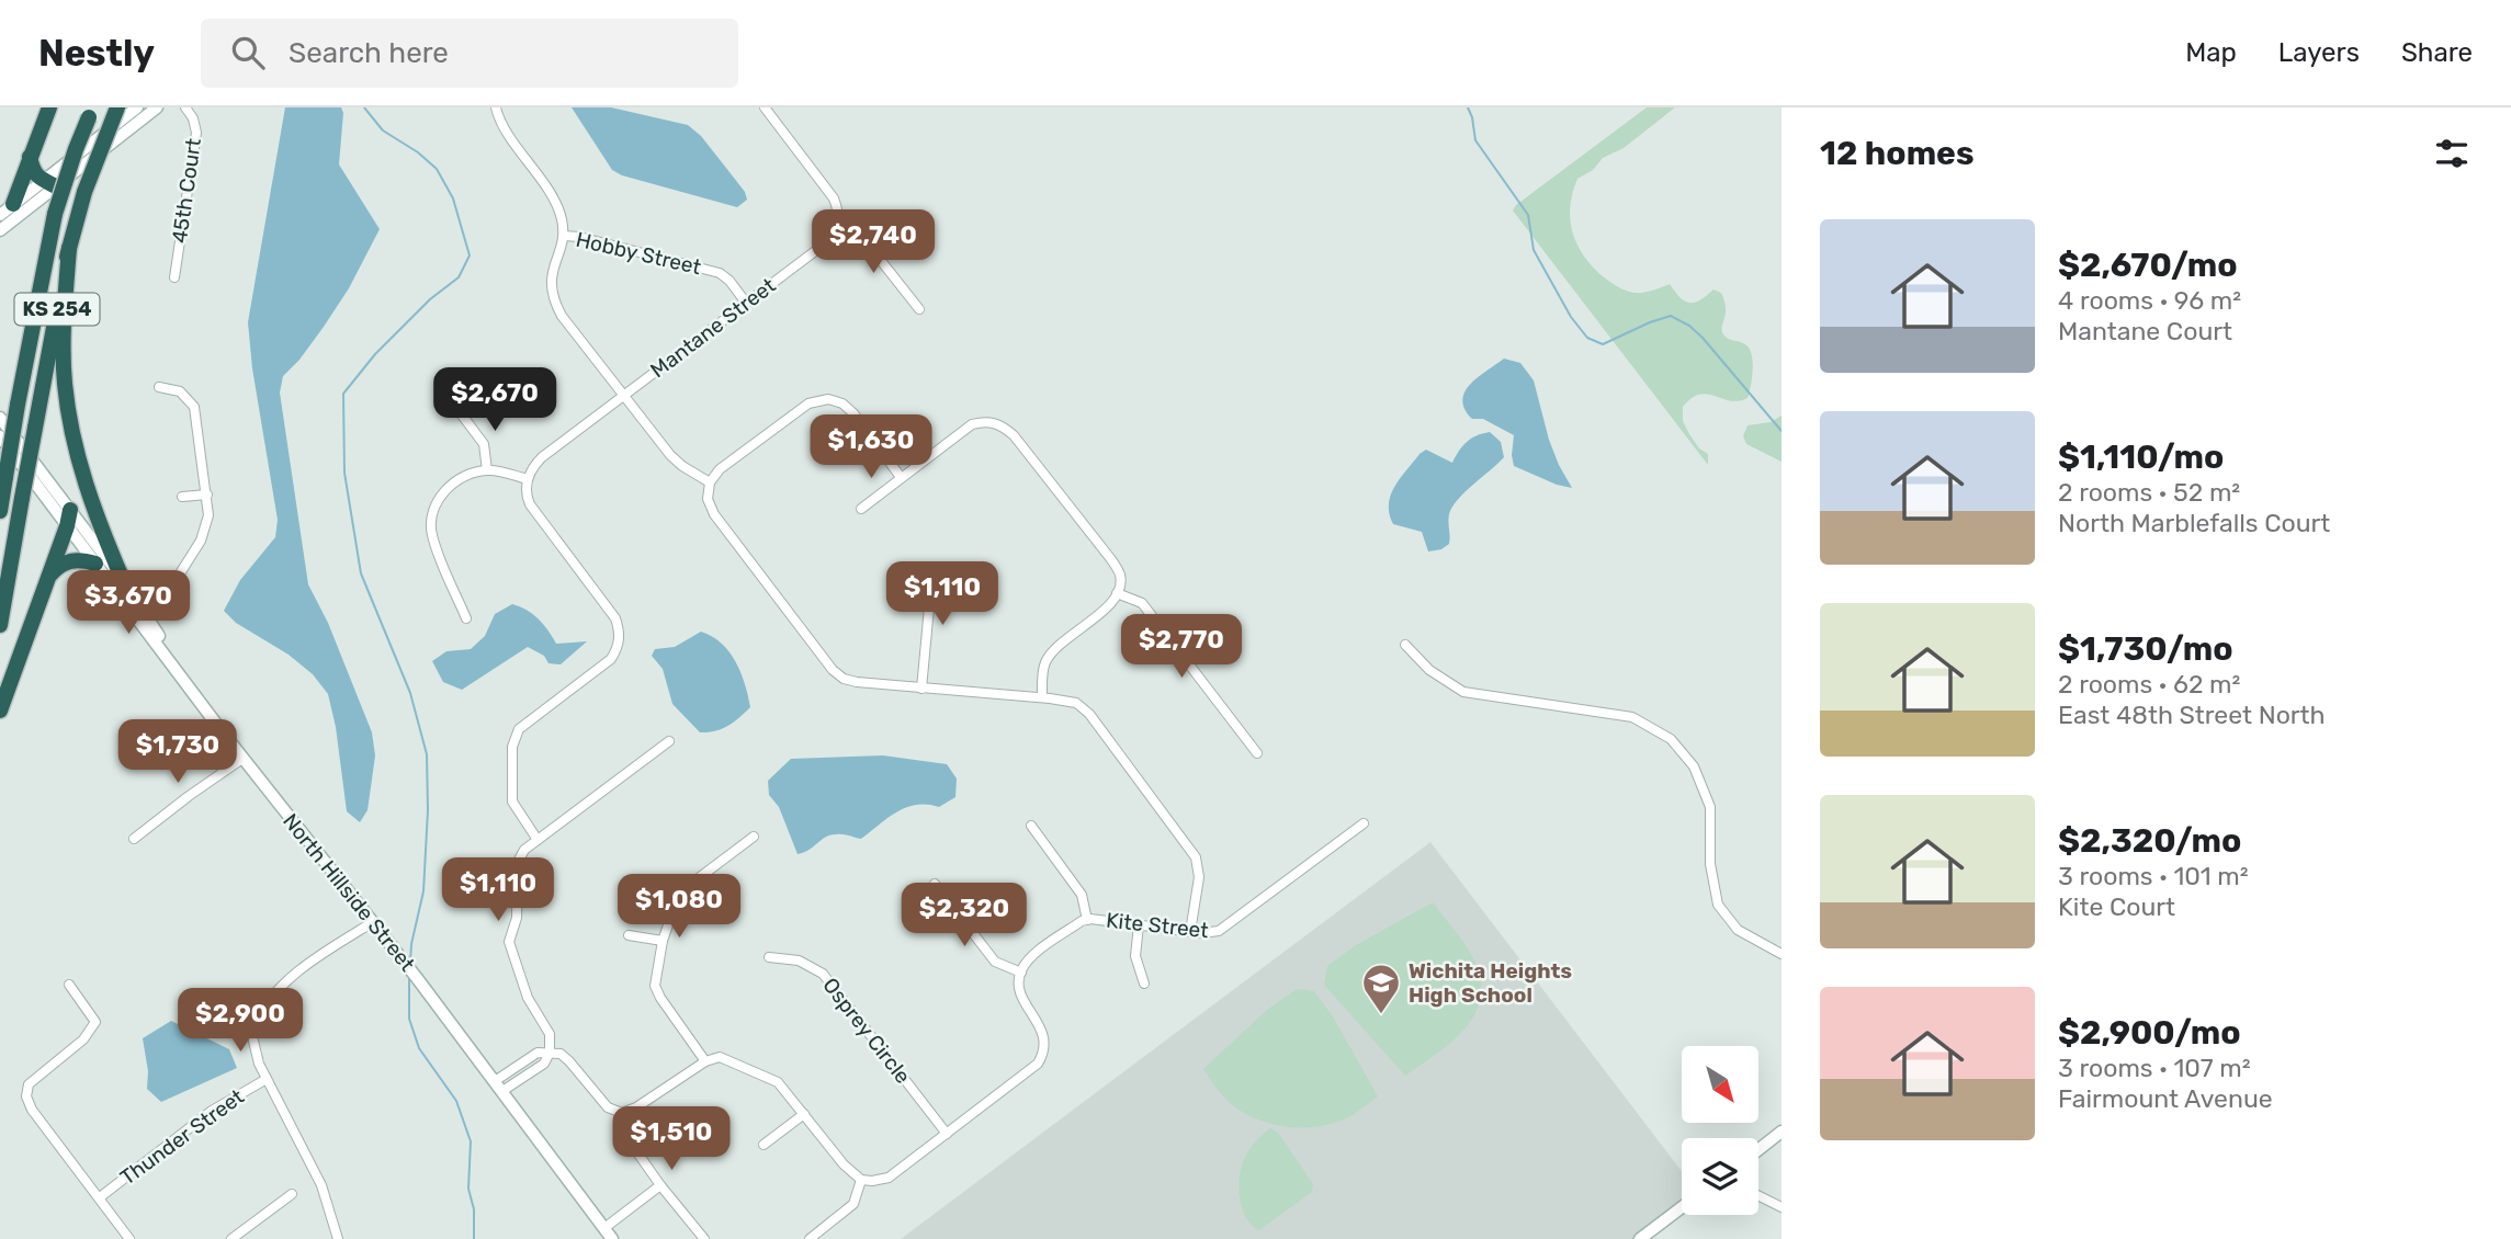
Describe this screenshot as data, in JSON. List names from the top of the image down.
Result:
{
  "streets": {
    "highway": ["KS 254"],
    "main road": ["North Hillside Street"],
    "street": [
      "45th Court",
      "Hobby Street",
      "Mantane Street",
      "Kite Street",
      "Osprey Circle",
      "Thunder Street"
    ]
  },
  "crossings": [
    ["Hobby Street", "Mantane Street"]
  ],
  "places": {
    "school or university": ["Wichita Heights High School"]
  },
  "north": "bottom right",
  "page": {
    "header": "Nestly",
    "search": "Search here",
    "nav": ["Map", "Layers", "Share"],
    "heading": "12 homes",
    "list": [
      {
        "name": "$2,670/mo",
        "note": "4 rooms · 96 m² · Mantane Court"
      },
      {
        "name": "$1,110/mo",
        "note": "2 rooms · 52 m² · North Marblefalls Court"
      },
      {
        "name": "$1,730/mo",
        "note": "2 rooms · 62 m² · East 48th Street North"
      },
      {
        "name": "$2,320/mo",
        "note": "3 rooms · 101 m² · Kite Court"
      },
      {
        "name": "$2,900/mo",
        "note": "3 rooms · 107 m² · Fairmount Avenue"
      }
    ],
    "price": [
      "$2,740",
      "$2,670",
      "$1,630",
      "$1,110",
      "$3,670",
      "$2,770",
      "$1,730",
      "$1,110",
      "$1,080",
      "$2,320",
      "$2,900",
      "$1,510"
    ]
  }
}
